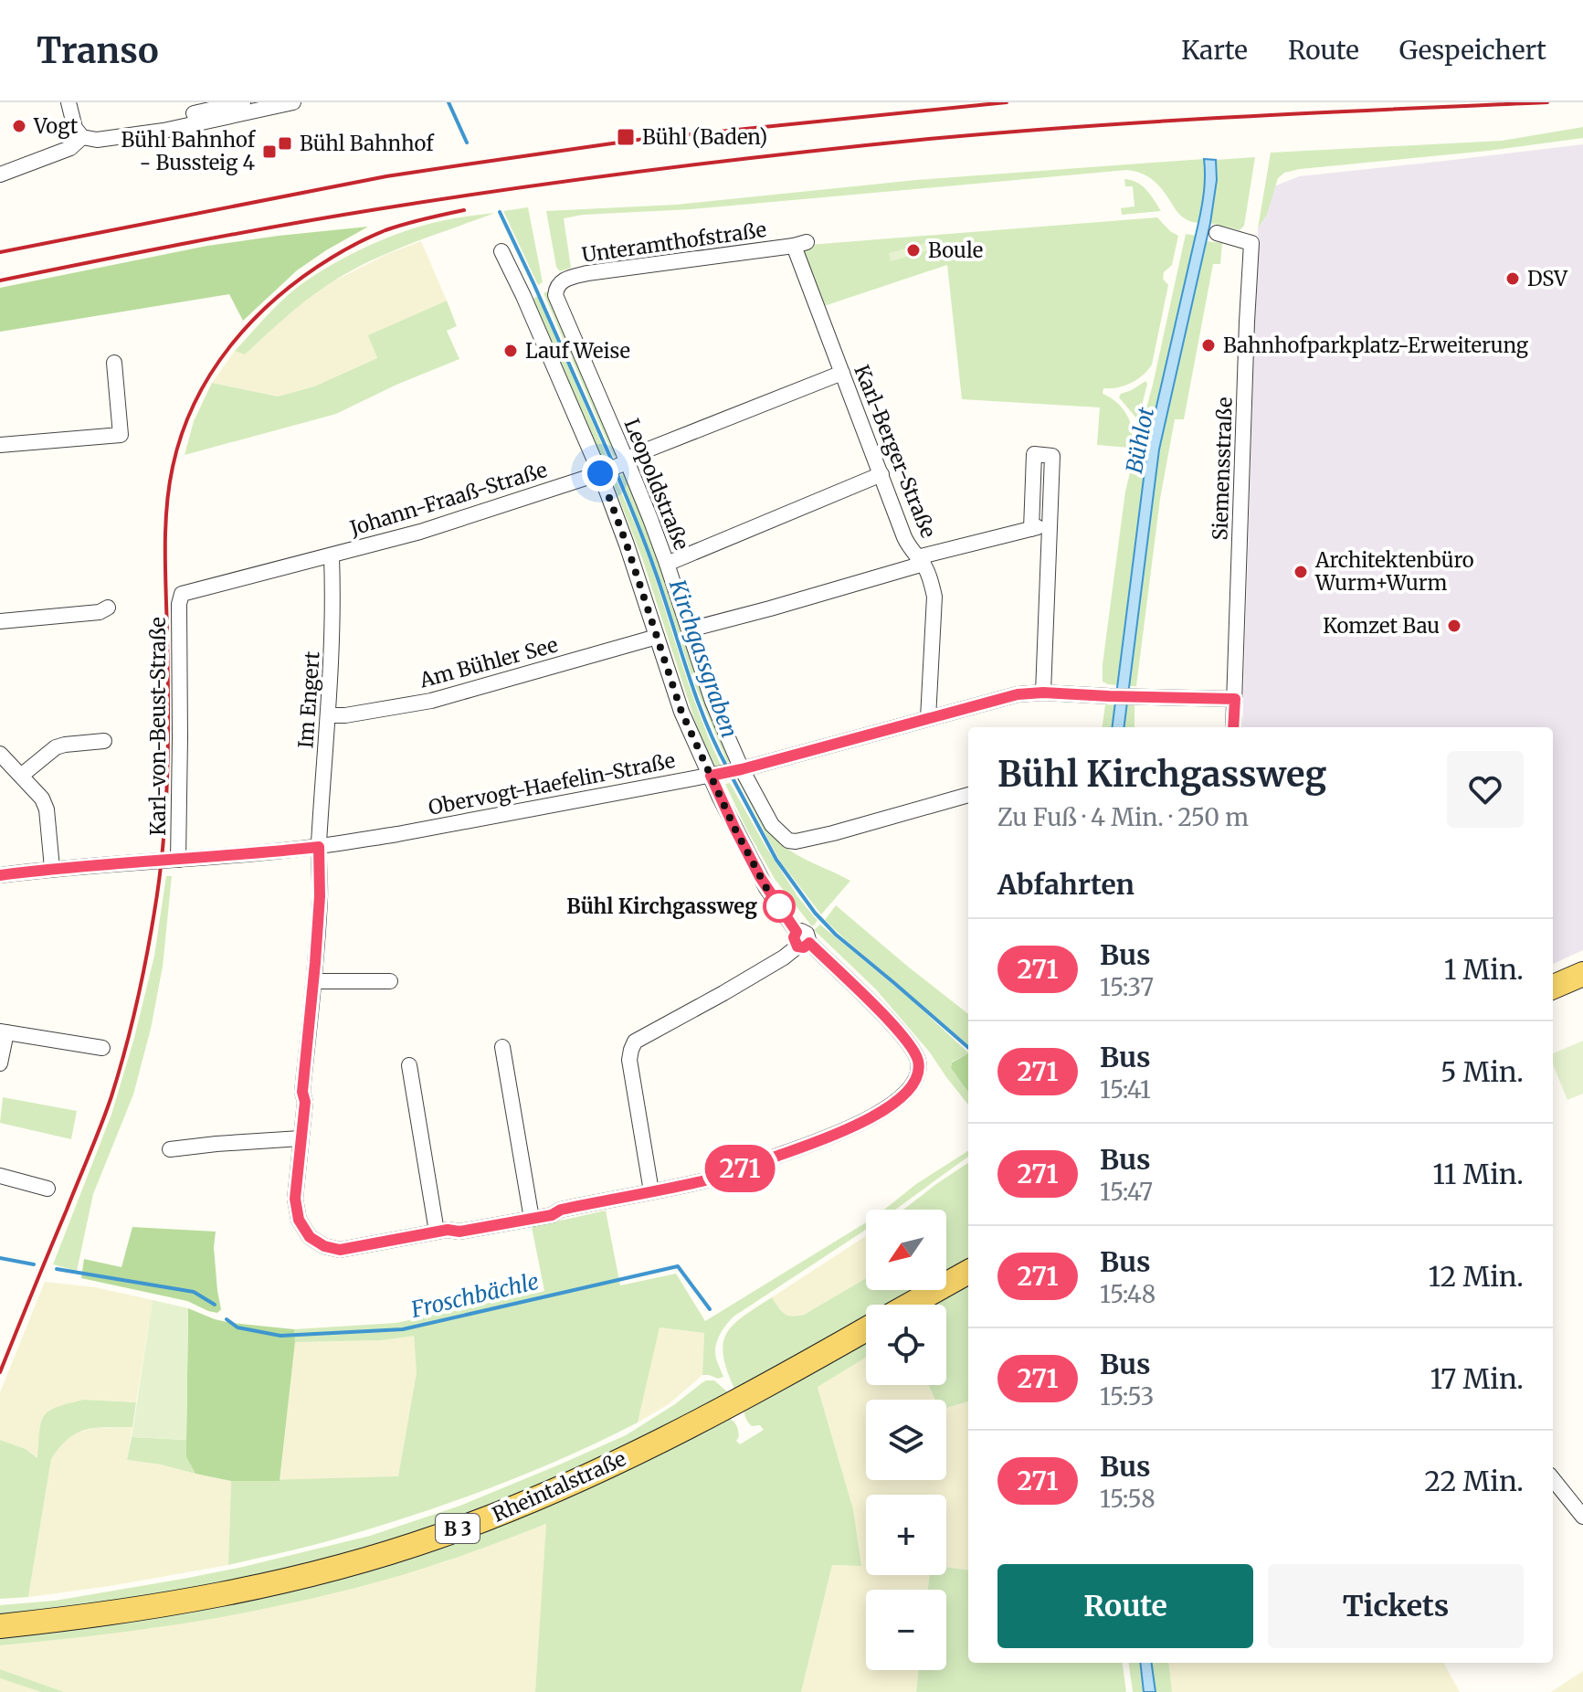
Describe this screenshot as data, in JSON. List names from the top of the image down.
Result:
{
  "streets": {
    "main road": ["Rheintalstraße", "B 3"],
    "street": [
      "Unteramthofstraße",
      "Karl-Berger-Straße",
      "Siemensstraße",
      "Leopoldstraße",
      "Johann-Fraaß-Straße",
      "Am Bühler See",
      "Im Engert",
      "Karl-von-Beust-Straße",
      "Obervogt-Haefelin-Straße"
    ]
  },
  "crossings": [
    ["Unteramthofstraße", "Karl-Berger-Straße"],
    ["Unteramthofstraße", "Leopoldstraße"],
    ["Karl-Berger-Straße", "Johann-Fraaß-Straße"],
    ["Karl-Berger-Straße", "Obervogt-Haefelin-Straße"],
    ["Siemensstraße", "Obervogt-Haefelin-Straße"],
    ["Leopoldstraße", "Johann-Fraaß-Straße"],
    ["Leopoldstraße", "Obervogt-Haefelin-Straße"],
    ["Johann-Fraaß-Straße", "Im Engert"],
    ["Johann-Fraaß-Straße", "Karl-von-Beust-Straße"],
    ["Am Bühler See", "Im Engert"],
    ["Im Engert", "Obervogt-Haefelin-Straße"],
    ["Karl-von-Beust-Straße", "Obervogt-Haefelin-Straße"]
  ],
  "water": ["Bühlot", "Kirchgassgraben", "Froschbächle"],
  "places": {
    "other": [
      "Vogt",
      "Boule",
      "DSV",
      "Bahnhofparkplatz-Erweiterung",
      "Lauf Weise",
      "Architektenbüro Wurm+Wurm",
      "Komzet Bau",
      "Bühl Kirchgassweg"
    ],
    "transit": ["Bühl (Baden)", "Bühl Bahnhof", "Bühl Bahnhof - Bussteig 4"]
  },
  "lines": ["bus line 271"],
  "north": "bottom left",
  "page": {
    "header": "Transo",
    "nav": ["Karte", "Route", "Gespeichert"],
    "on_map": "271",
    "heading": [
      ["Bühl Kirchgassweg", "Zu Fuß · 4 Min. · 250 m"],
      "Abfahrten"
    ],
    "list": [
      {
        "mark": "271",
        "name": "Bus",
        "note": "15:37",
        "value": "1 Min."
      },
      {
        "mark": "271",
        "name": "Bus",
        "note": "15:41",
        "value": "5 Min."
      },
      {
        "mark": "271",
        "name": "Bus",
        "note": "15:47",
        "value": "11 Min."
      },
      {
        "mark": "271",
        "name": "Bus",
        "note": "15:48",
        "value": "12 Min."
      },
      {
        "mark": "271",
        "name": "Bus",
        "note": "15:53",
        "value": "17 Min."
      },
      {
        "mark": "271",
        "name": "Bus",
        "note": "15:58",
        "value": "22 Min."
      }
    ],
    "map_buttons": ["+", "−"],
    "buttons": ["Route", "Tickets"]
  }
}
